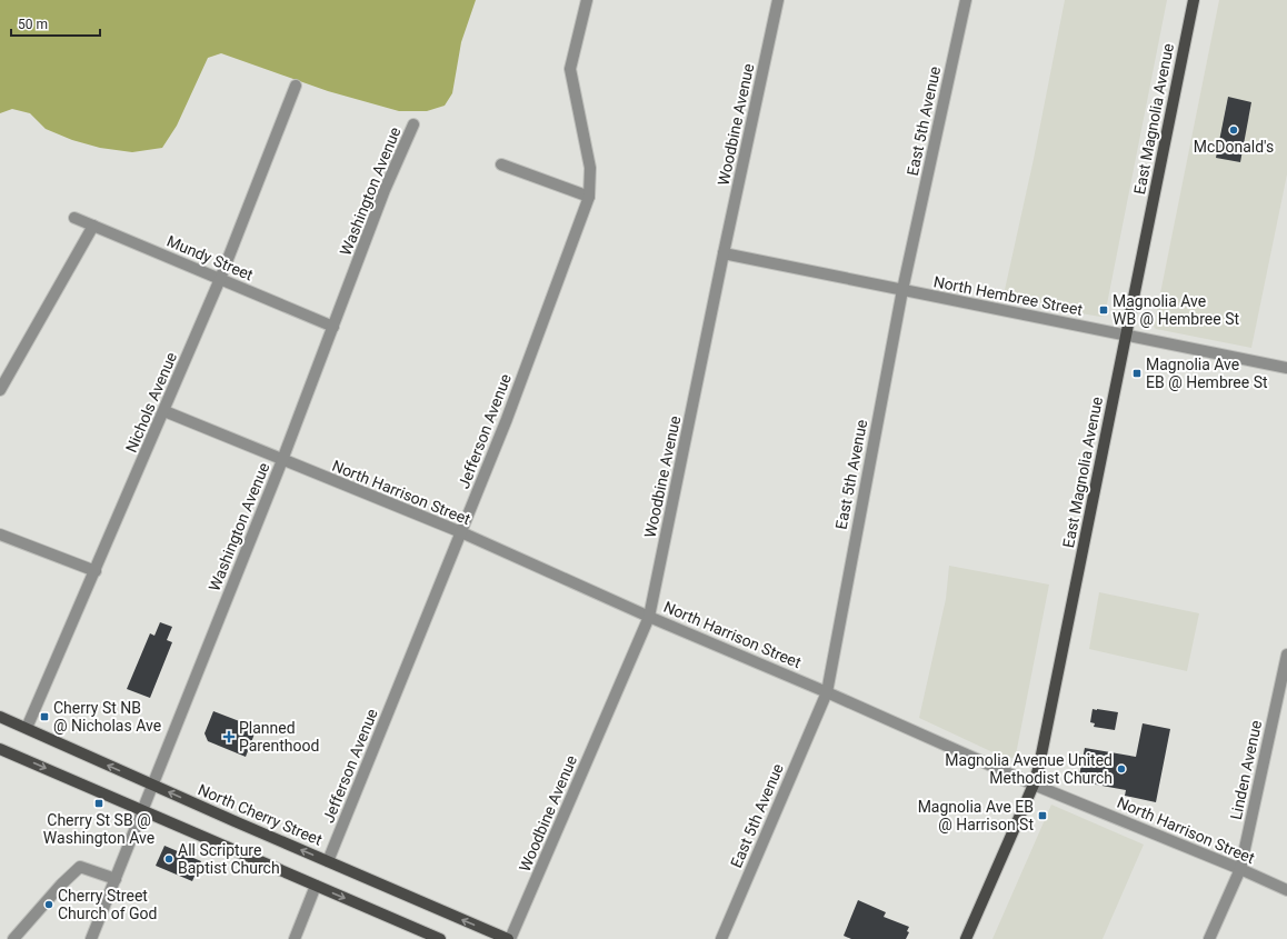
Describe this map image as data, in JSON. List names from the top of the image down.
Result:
{
  "streets": {
    "main road": ["East Magnolia Avenue", "North Cherry Street"],
    "street": [
      "East 5th Avenue",
      "Woodbine Avenue",
      "Washington Avenue",
      "Mundy Street",
      "North Hembree Street",
      "Nichols Avenue",
      "Jefferson Avenue",
      "North Harrison Street",
      "Linden Avenue"
    ]
  },
  "crossings": [
    ["East Magnolia Avenue", "North Hembree Street"],
    ["East Magnolia Avenue", "North Harrison Street"],
    ["East 5th Avenue", "North Hembree Street"],
    ["East 5th Avenue", "North Harrison Street"],
    ["Woodbine Avenue", "North Hembree Street"],
    ["Woodbine Avenue", "North Harrison Street"],
    ["Woodbine Avenue", "North Cherry Street"],
    ["Washington Avenue", "Mundy Street"],
    ["Washington Avenue", "North Harrison Street"],
    ["Washington Avenue", "North Cherry Street"],
    ["Mundy Street", "Nichols Avenue"],
    ["Nichols Avenue", "North Harrison Street"],
    ["Nichols Avenue", "North Cherry Street"],
    ["Jefferson Avenue", "North Harrison Street"],
    ["Jefferson Avenue", "North Cherry Street"],
    ["North Harrison Street", "Linden Avenue"]
  ],
  "places": {
    "other": [
      "McDonald's",
      "Magnolia Avenue United Methodist Church",
      "All Scripture Baptist Church",
      "Cherry Street Church of God"
    ],
    "transit": [
      "Magnolia Ave WB @ Hembree St",
      "Magnolia Ave EB @ Hembree St",
      "Cherry St NB @ Nicholas Ave",
      "Cherry St SB @ Washington Ave",
      "Magnolia Ave EB @ Harrison St"
    ],
    "health": ["Planned Parenthood"]
  },
  "scale_bar": "50 m"
}
